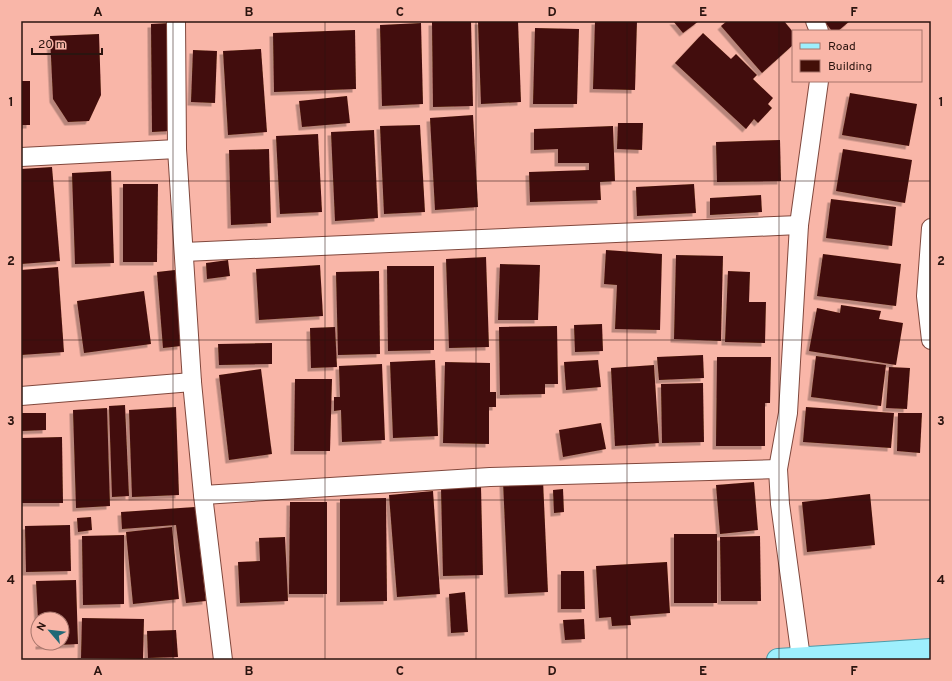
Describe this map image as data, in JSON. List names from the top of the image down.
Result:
{
  "legend": ["Road", "Building"],
  "scale_bar": "20 m",
  "north": "top left",
  "grid": {
    "columns": [
      "A",
      "B",
      "C",
      "D",
      "E",
      "F"
    ],
    "rows": [
      "1",
      "2",
      "3",
      "4"
    ]
  }
}
